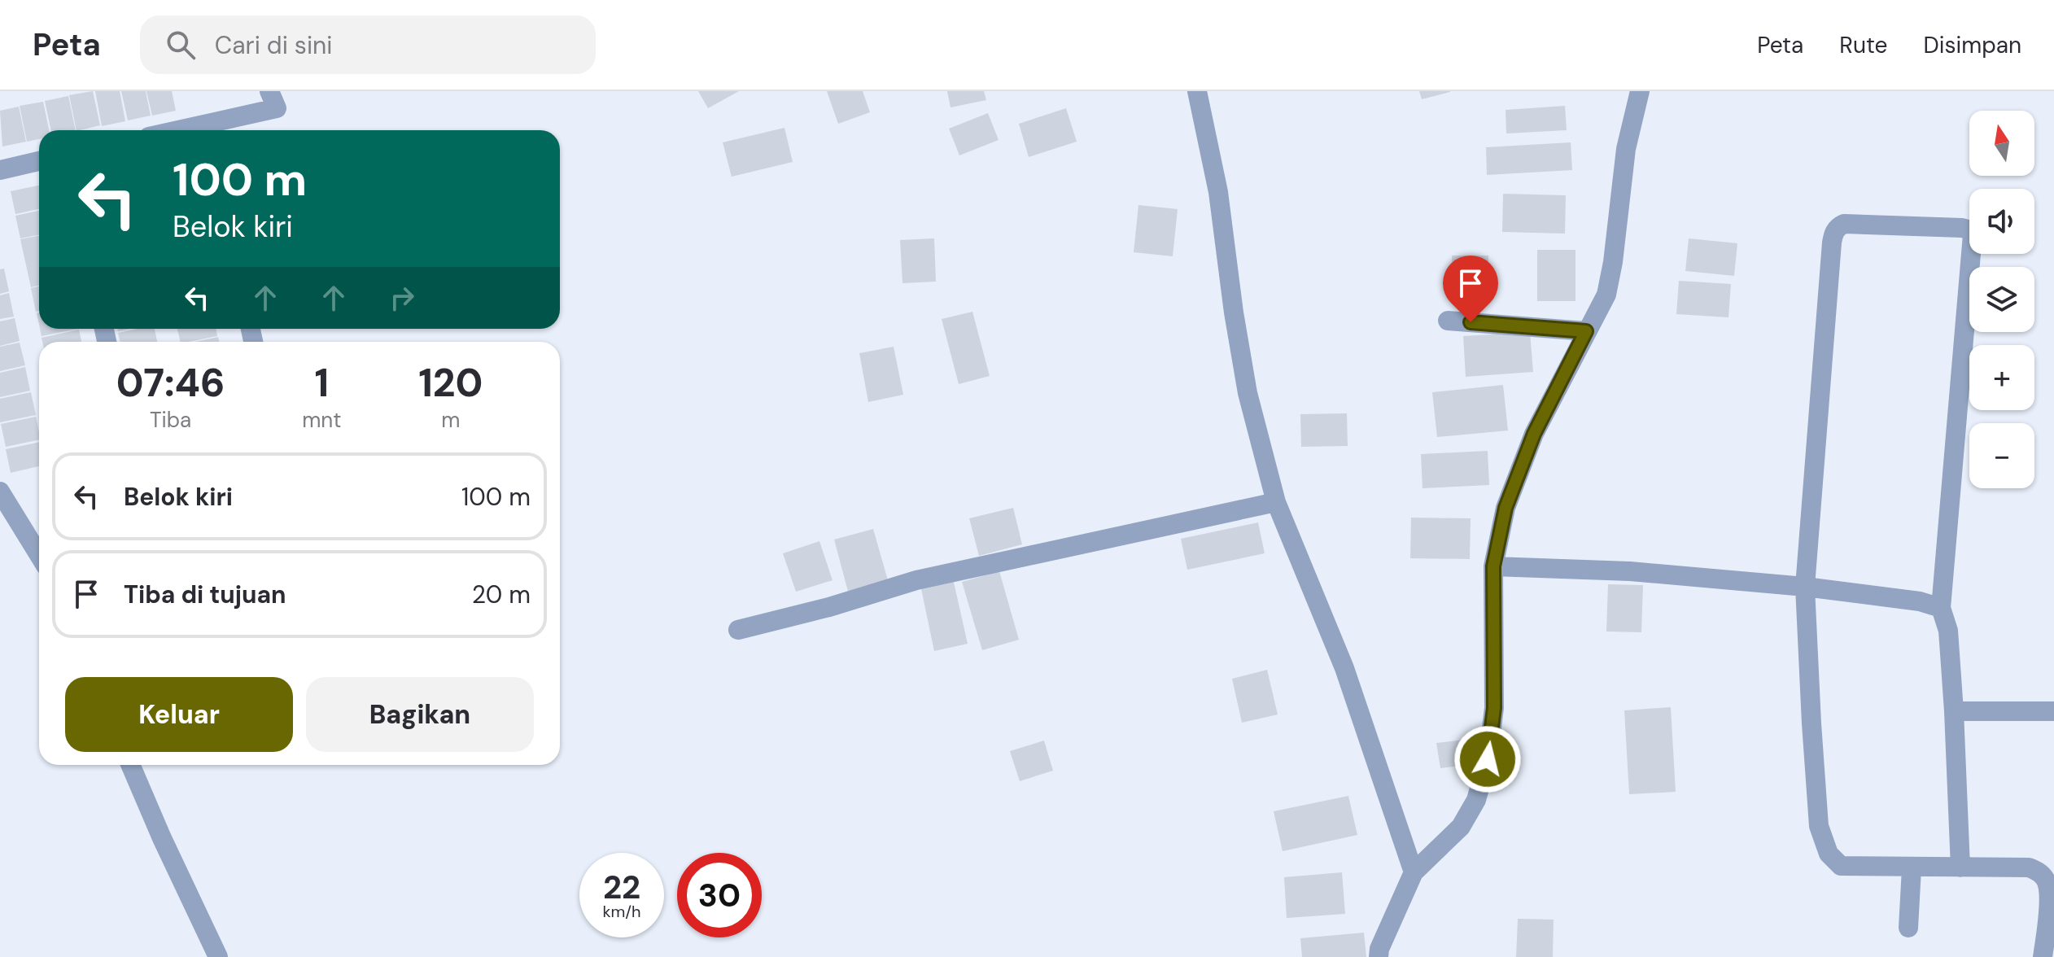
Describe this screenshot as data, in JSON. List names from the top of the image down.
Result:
{
  "north": "top",
  "page": {
    "header": "Peta",
    "search": "Cari di sini",
    "nav": ["Peta", "Rute", "Disimpan"],
    "map_buttons": ["+", "−"],
    "turn": ["100 m", "Belok kiri"],
    "eta": [
      "07:46",
      "Tiba",
      "1",
      "mnt",
      "120",
      "m"
    ],
    "list": [
      {
        "name": "Belok kiri",
        "value": "100 m"
      },
      {
        "name": "Tiba di tujuan",
        "value": "20 m"
      }
    ],
    "buttons": ["Keluar", "Bagikan"],
    "speed": "22 km/h",
    "limit": "30"
  }
}
